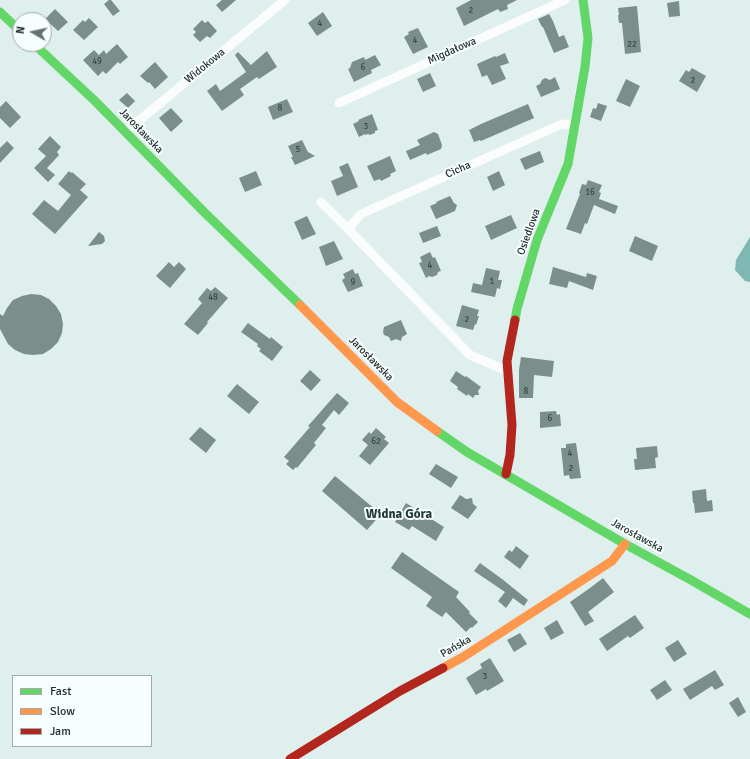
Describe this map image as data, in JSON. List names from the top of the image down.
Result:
{
  "streets": {
    "main road": ["Jarosławska", "Osiedlowa", "Pańska"],
    "street": ["Migdałowa", "Widokowa", "Cicha"]
  },
  "crossings": [
    ["Widokowa", "Jarosławska"],
    ["Jarosławska", "Osiedlowa"],
    ["Jarosławska", "Pańska"],
    ["Cicha", "Osiedlowa"]
  ],
  "districts": ["Widna Góra"],
  "house_numbers": [
    "2",
    "4",
    "4",
    "22",
    "49",
    "6",
    "2",
    "8",
    "3",
    "5",
    "16",
    "4",
    "1",
    "9",
    "48",
    "2",
    "8",
    "6",
    "62",
    "4",
    "2",
    "3"
  ],
  "legend": ["Fast", "Slow", "Jam"],
  "north": "left"
}
